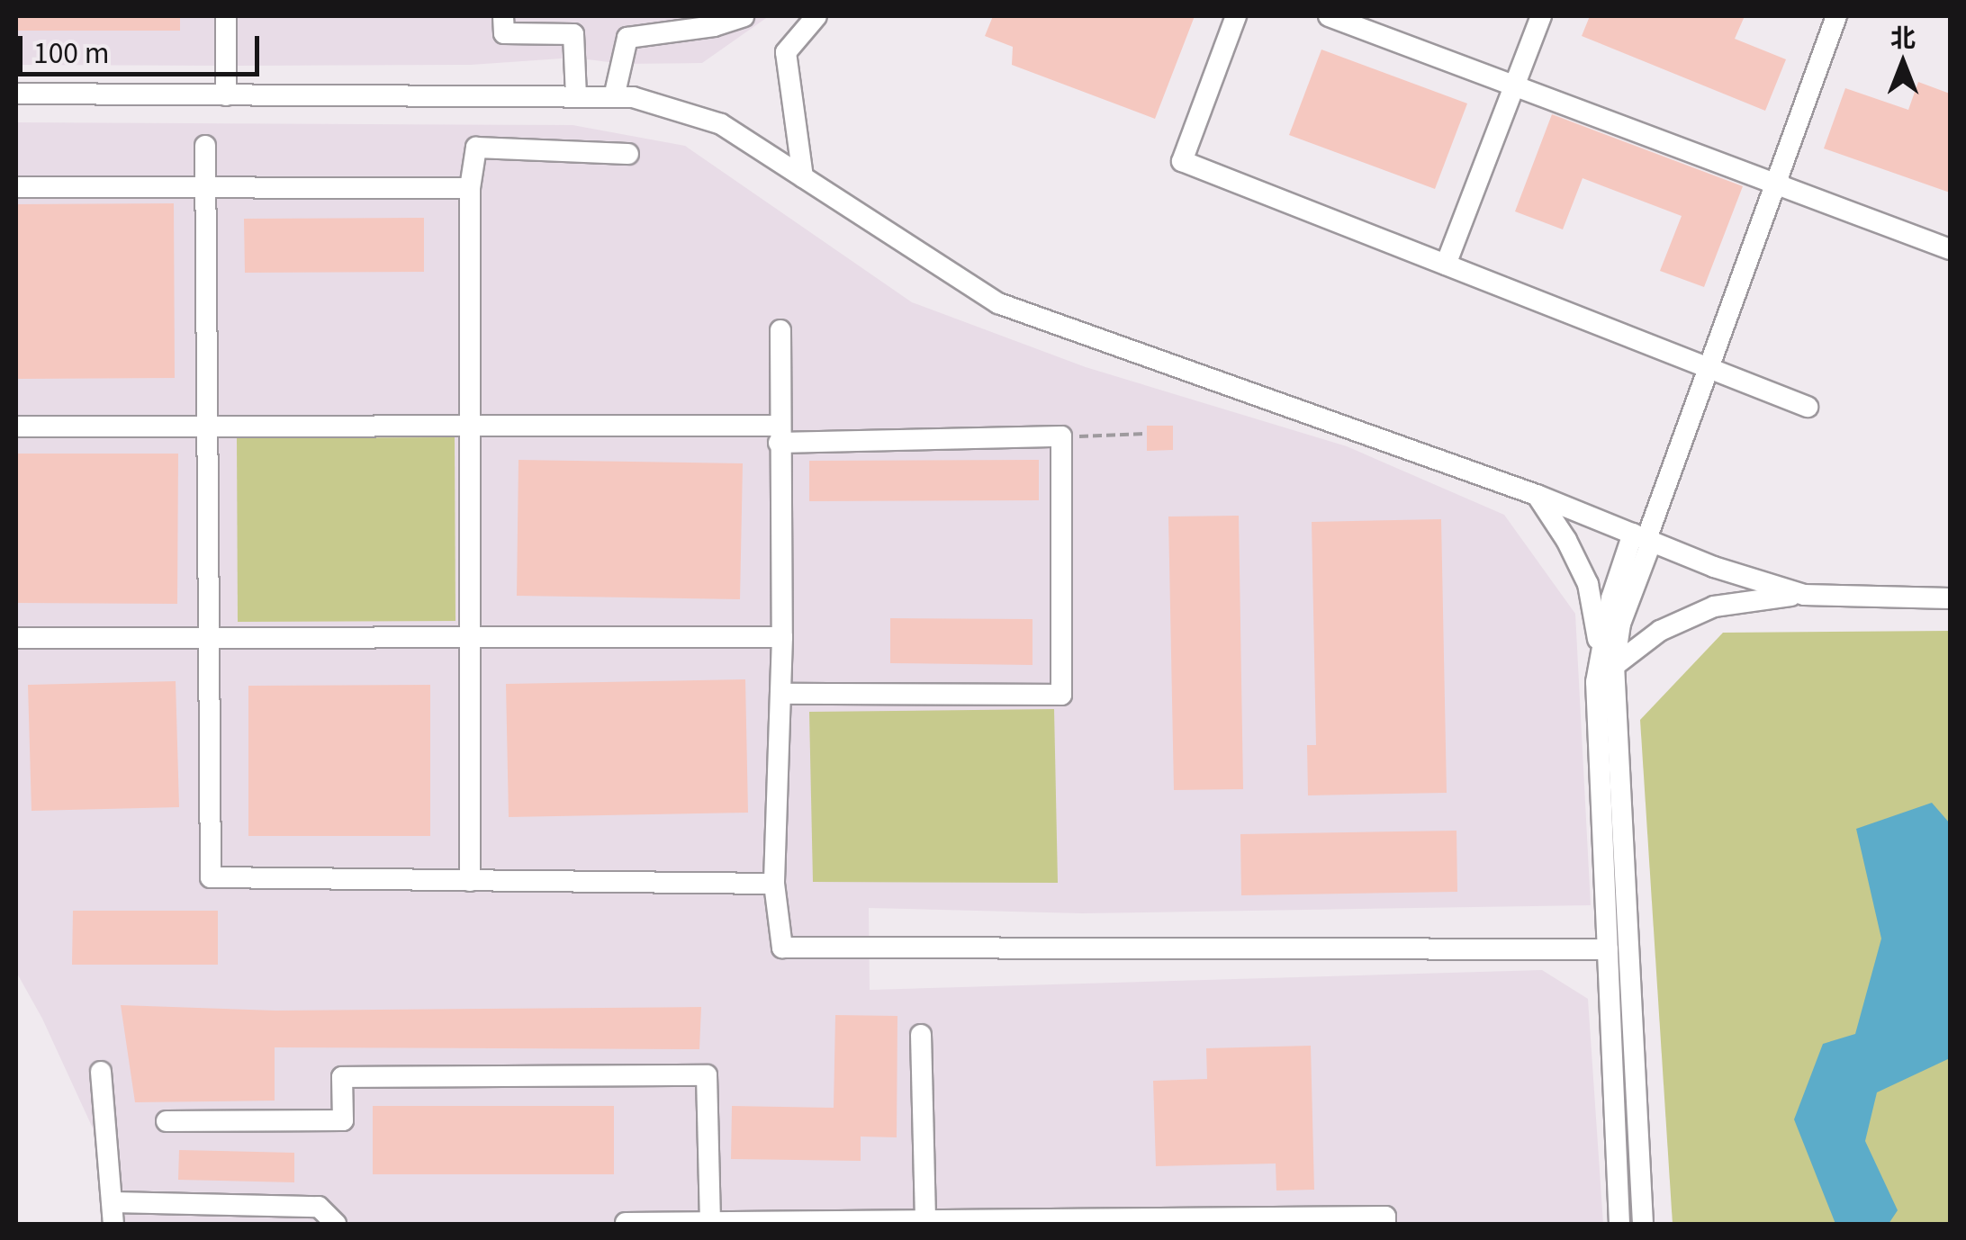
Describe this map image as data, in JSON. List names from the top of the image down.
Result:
{
  "scale_bar": "100 m",
  "north": "top"
}
